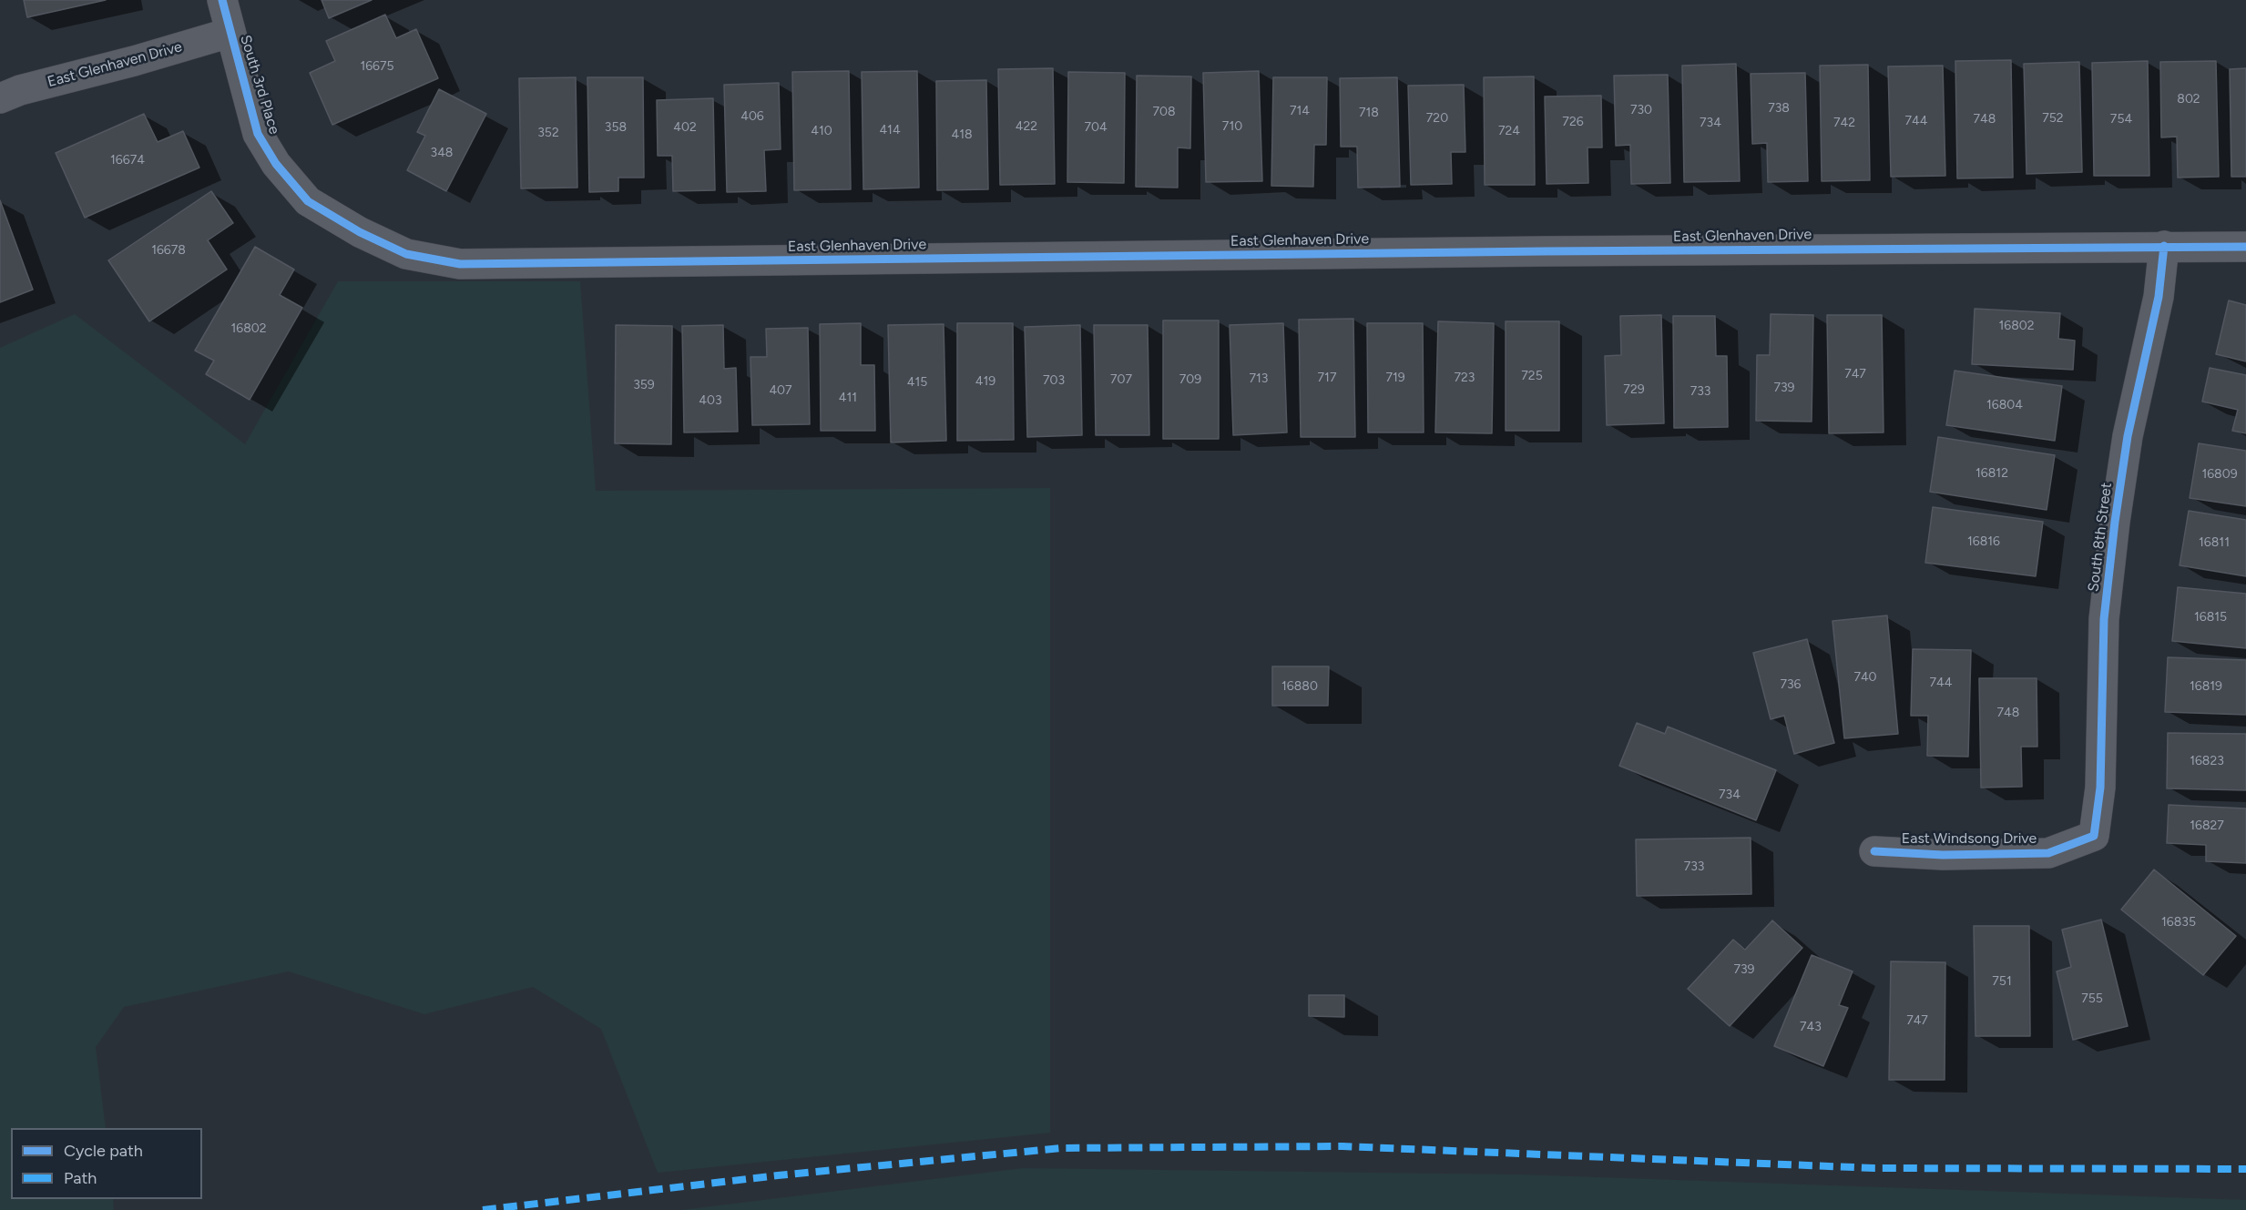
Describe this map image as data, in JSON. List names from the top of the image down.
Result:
{
  "streets": {
    "street": [
      "East Glenhaven Drive",
      "South 3rd Place",
      "South 8th Street",
      "East Windsong Drive"
    ]
  },
  "crossings": [
    ["East Glenhaven Drive", "South 3rd Place"],
    ["East Glenhaven Drive", "South 8th Street"],
    ["South 8th Street", "East Windsong Drive"]
  ],
  "house_numbers": [
    "16675",
    "802",
    "738",
    "730",
    "714",
    "708",
    "718",
    "406",
    "720",
    "752",
    "748",
    "754",
    "744",
    "726",
    "734",
    "742",
    "422",
    "710",
    "358",
    "402",
    "704",
    "414",
    "410",
    "724",
    "352",
    "418",
    "348",
    "16674",
    "16678",
    "16802",
    "16802",
    "747",
    "725",
    "717",
    "719",
    "723",
    "713",
    "707",
    "709",
    "703",
    "419",
    "415",
    "359",
    "739",
    "729",
    "407",
    "733",
    "411",
    "403",
    "16804",
    "16812",
    "16809",
    "16816",
    "16811",
    "16815",
    "740",
    "744",
    "736",
    "16880",
    "16819",
    "748",
    "16823",
    "734",
    "16827",
    "733",
    "16835",
    "739",
    "751",
    "755",
    "747",
    "743"
  ],
  "legend": ["Cycle path", "Path"]
}
